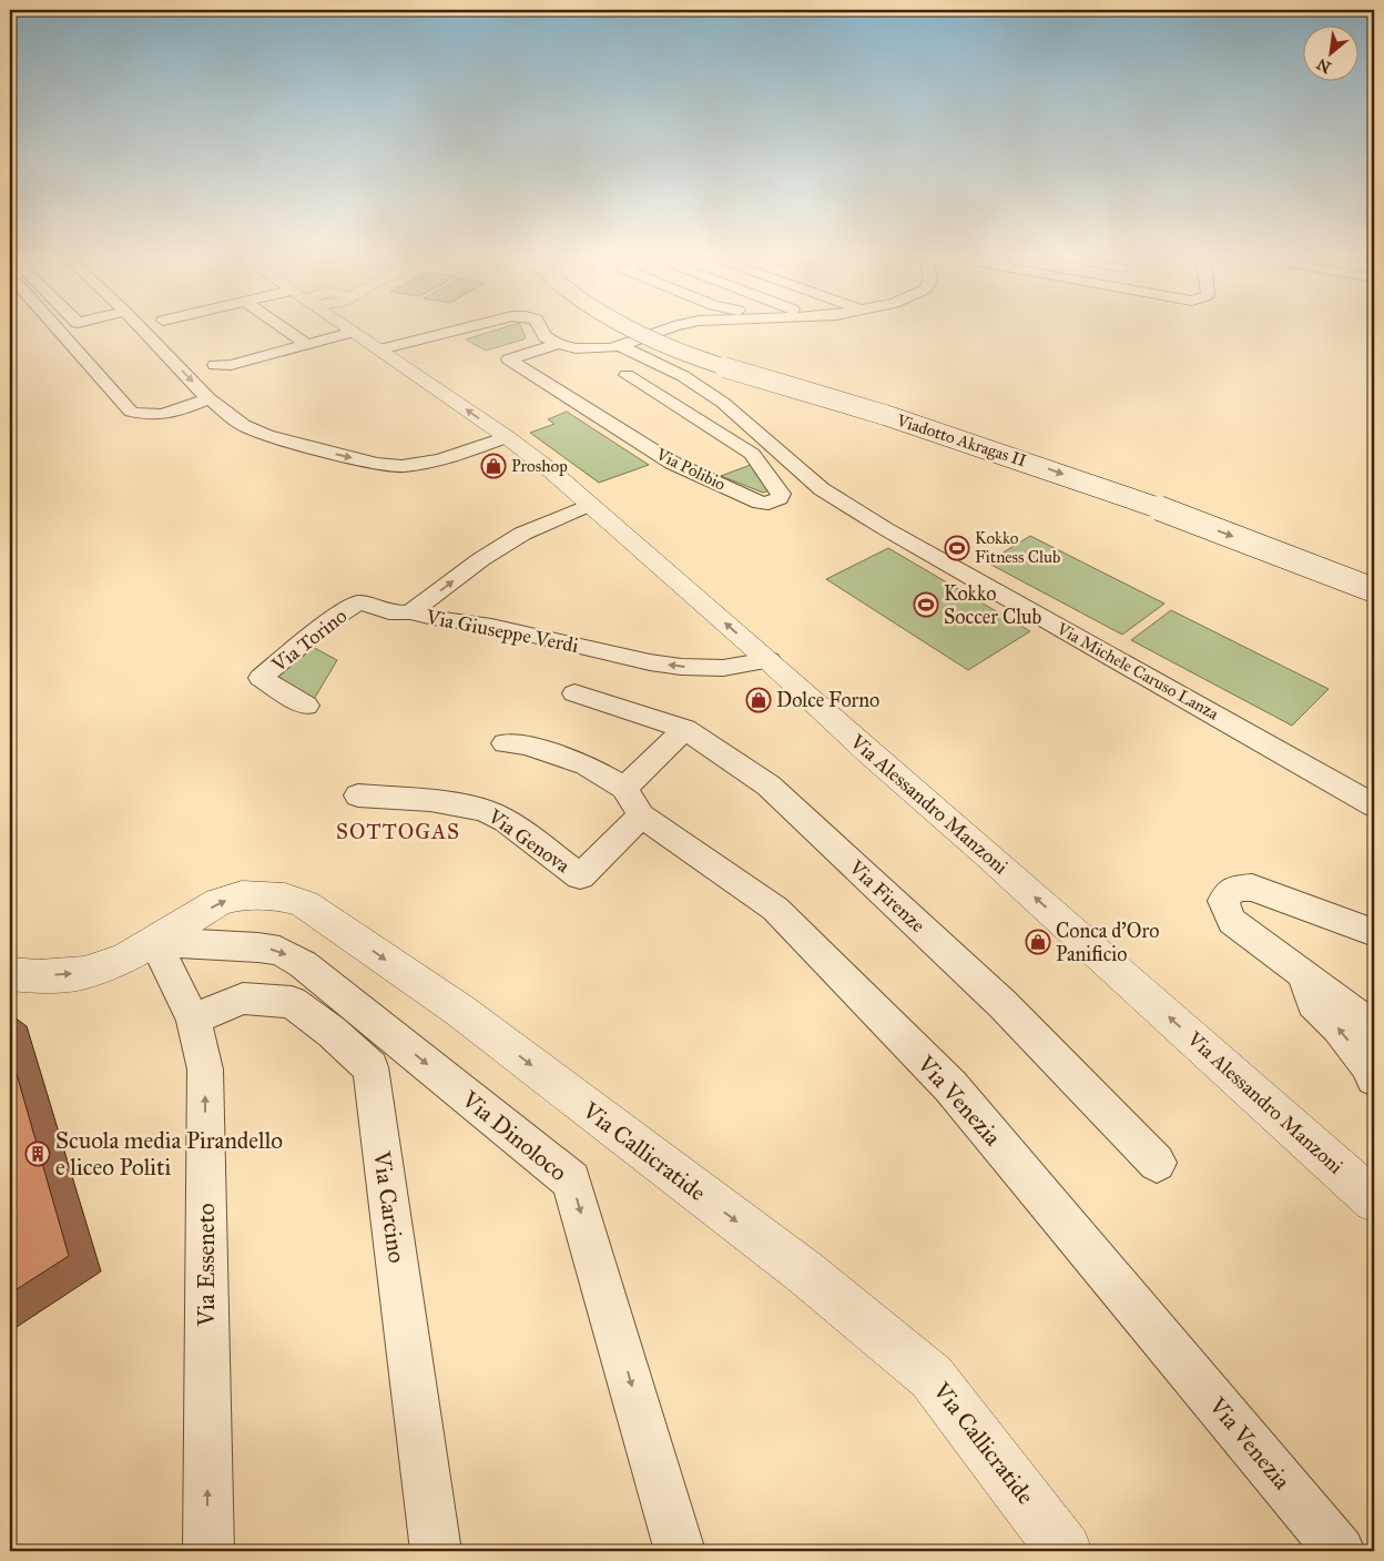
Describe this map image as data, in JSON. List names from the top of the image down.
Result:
{
  "streets": {
    "street": [
      "Viadotto Akragas II",
      "Via Polibio",
      "Via Giuseppe Verdi",
      "Via Torino",
      "Via Michele Caruso Lanza",
      "Via Alessandro Manzoni",
      "Via Genova",
      "Via Firenze",
      "Via Venezia",
      "Via Dinoloco",
      "Via Callicratide",
      "Via Carcino",
      "Via Esseneto"
    ]
  },
  "crossings": [
    ["Via Giuseppe Verdi", "Via Torino"],
    ["Via Giuseppe Verdi", "Via Alessandro Manzoni"],
    ["Via Genova", "Via Venezia"],
    ["Via Dinoloco", "Via Callicratide"],
    ["Via Dinoloco", "Via Esseneto"],
    ["Via Callicratide", "Via Esseneto"],
    ["Via Carcino", "Via Esseneto"]
  ],
  "one_way": [
    "Via Alessandro Manzoni",
    "Via Dinoloco",
    "Via Callicratide",
    "Via Esseneto"
  ],
  "districts": ["SOTTOGAS"],
  "places": {
    "shop": ["Proshop", "Dolce Forno", "Conca d'Oro Panificio"],
    "sports": ["Kokko Fitness Club", "Kokko Soccer Club"],
    "building": ["Scuola media Pirandello e liceo Politi"]
  },
  "north": "bottom left"
}
